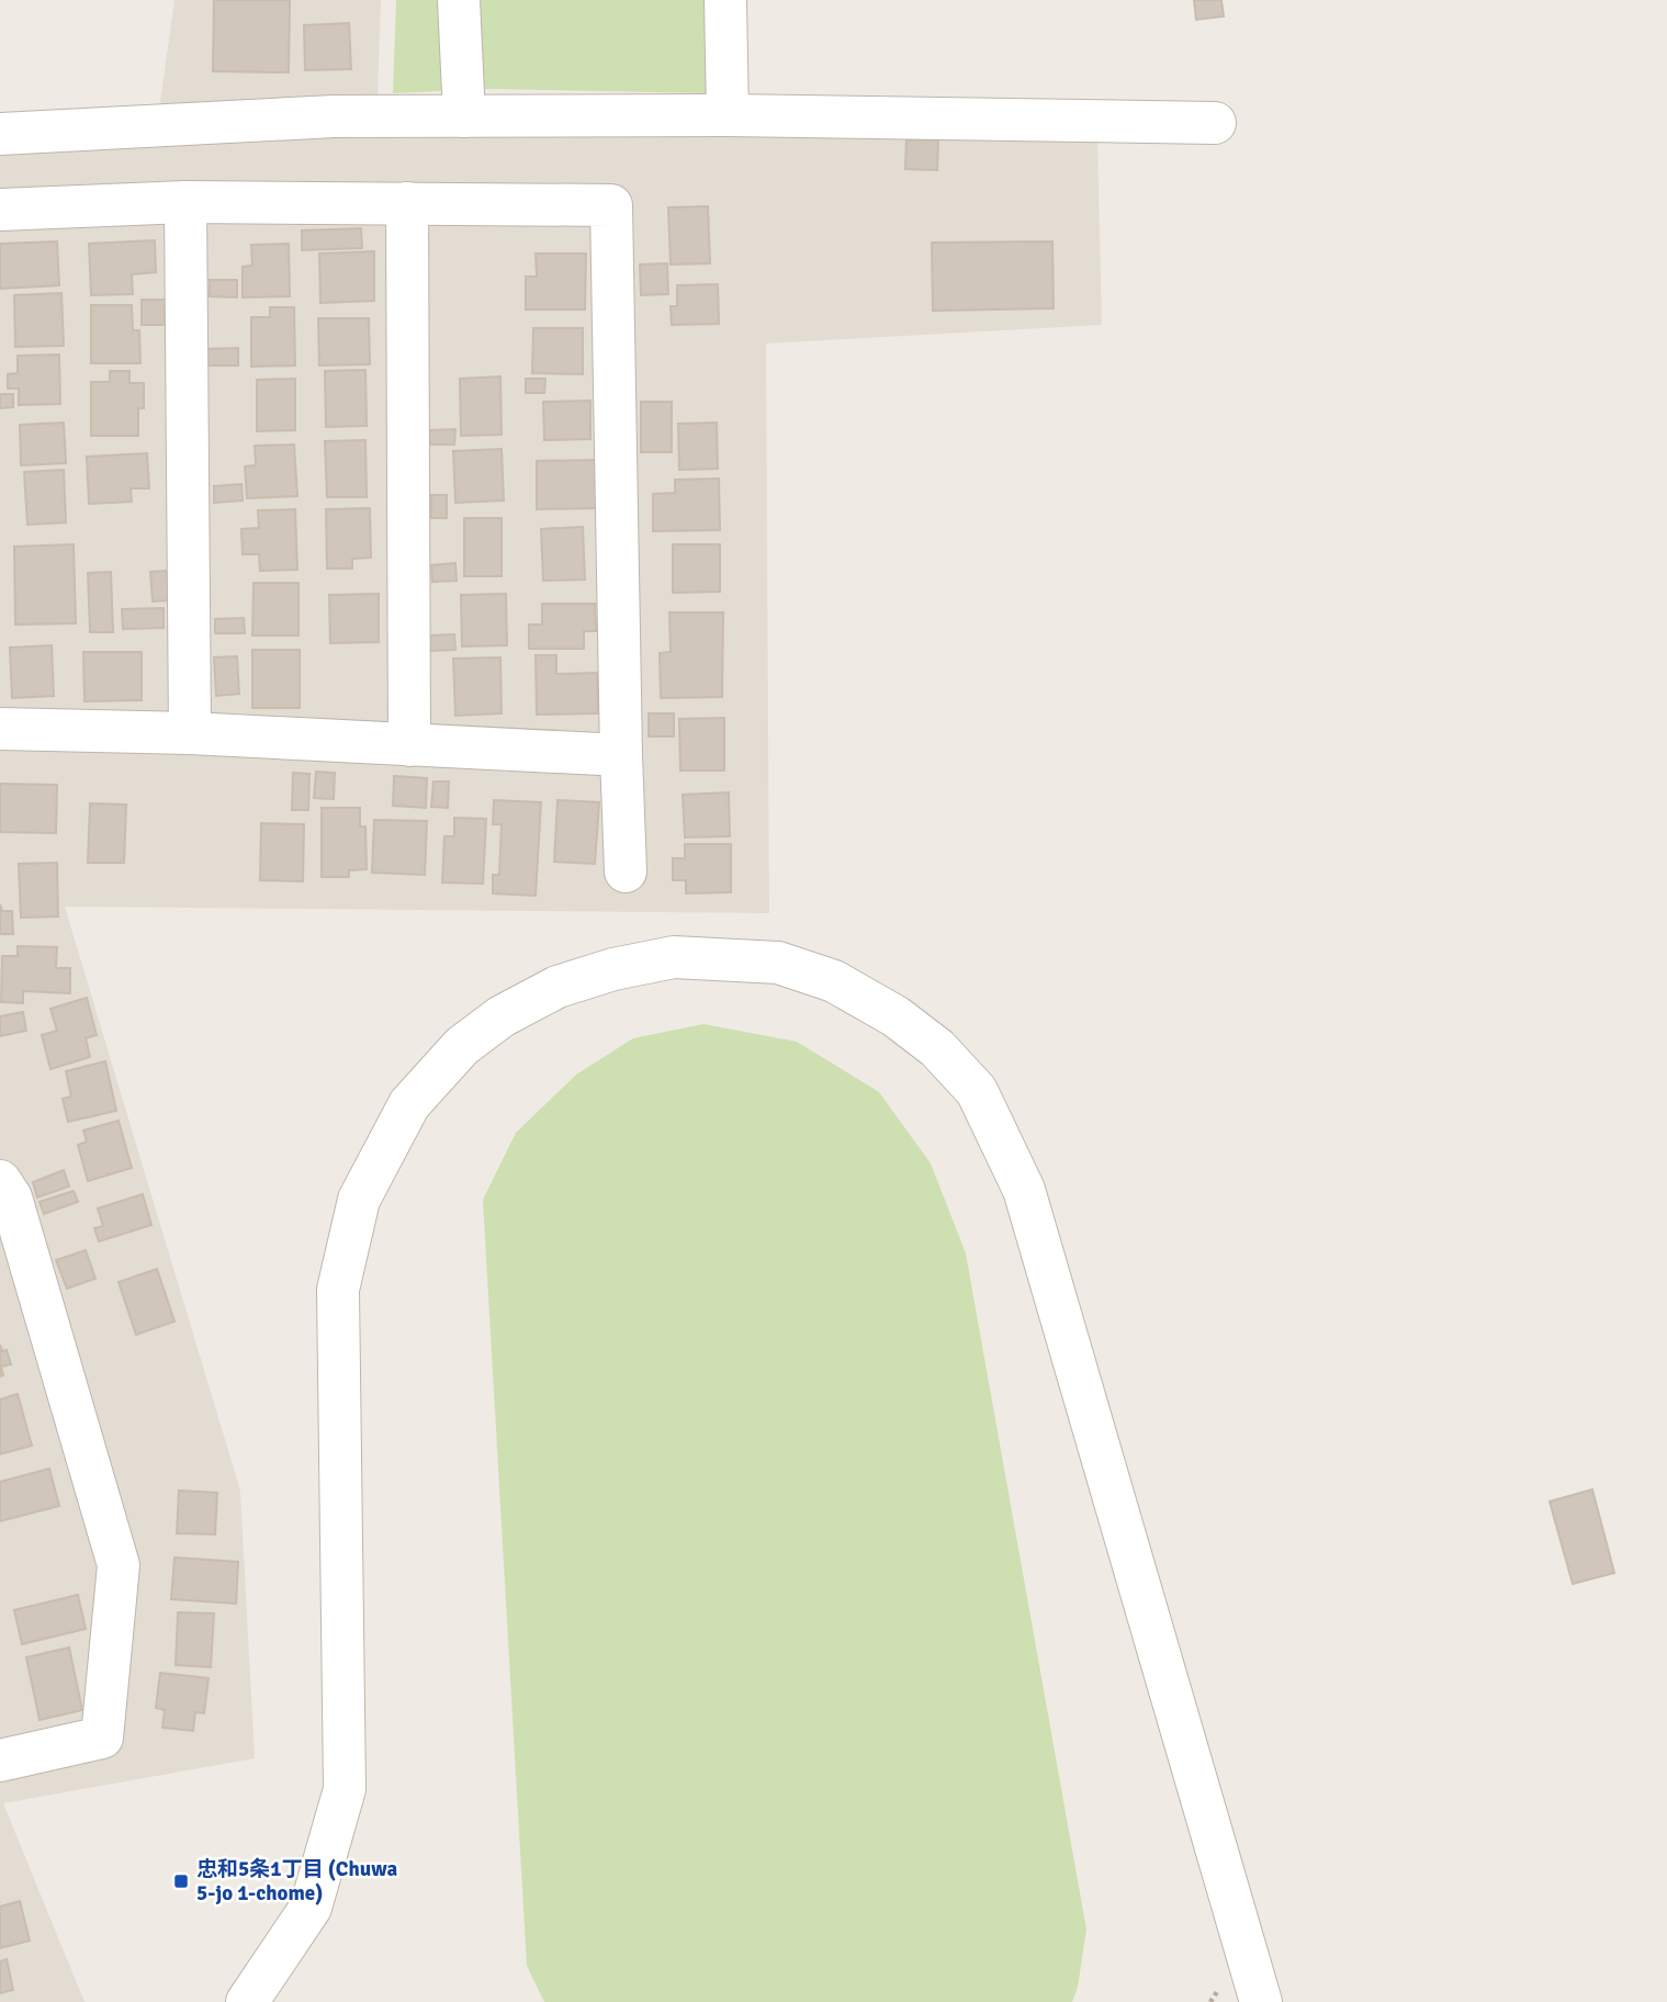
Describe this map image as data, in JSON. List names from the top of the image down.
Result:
{
  "places": {
    "transit": ["忠和5条1丁目 (Chuwa 5-jo 1-chome)"]
  }
}
